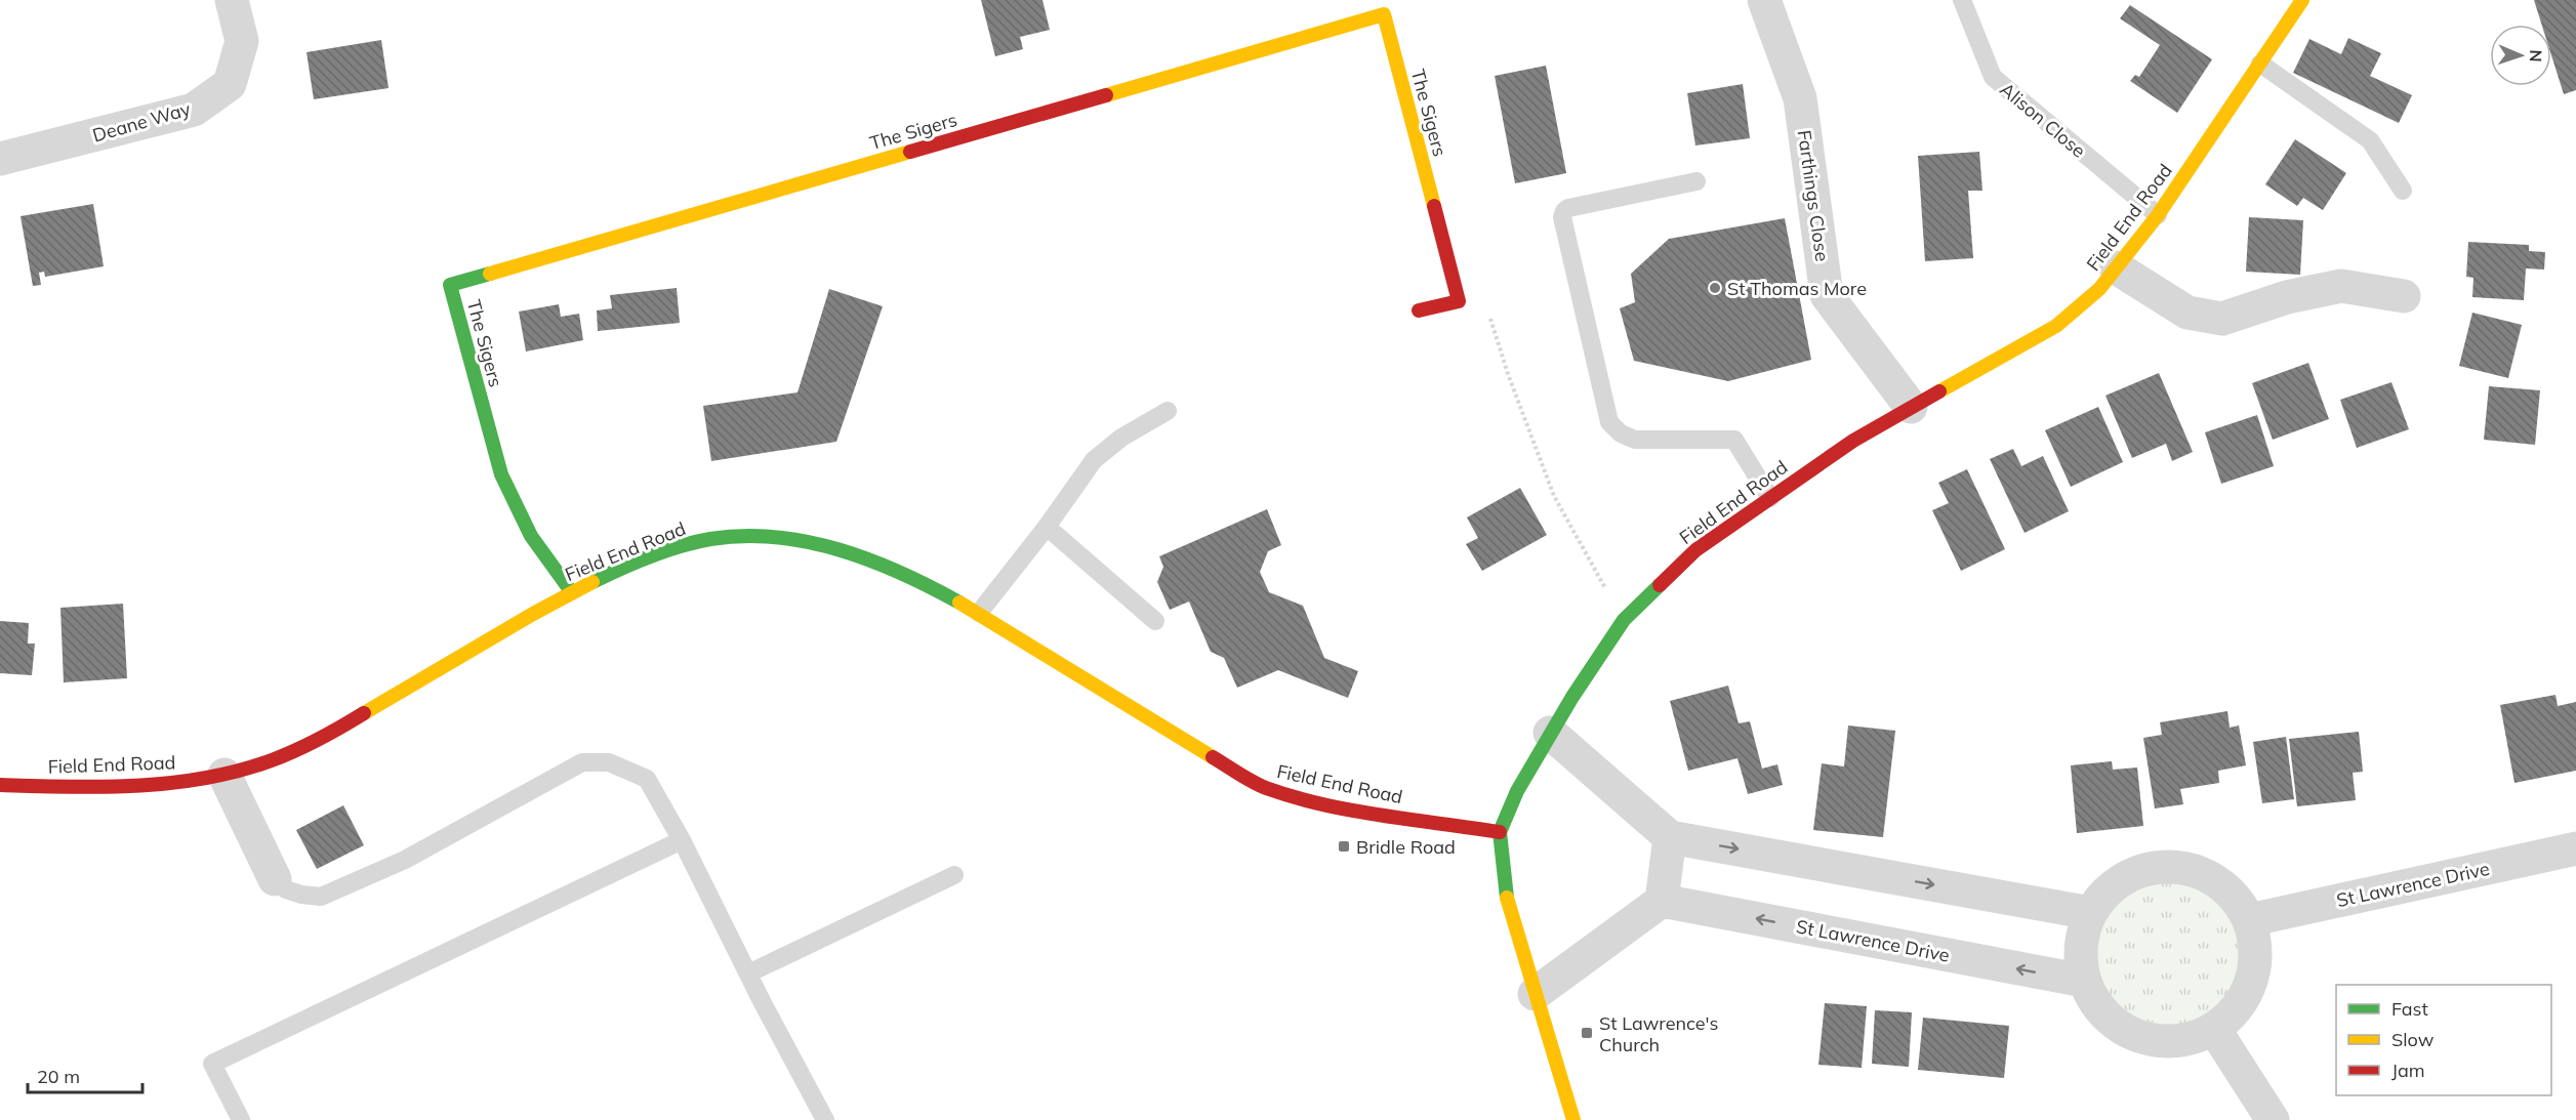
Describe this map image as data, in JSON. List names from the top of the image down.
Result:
{
  "streets": {
    "street": [
      "The Sigers",
      "Deane Way",
      "Farthings Close",
      "Field End Road",
      "St Lawrence Drive"
    ],
    "lane": ["Alison Close"]
  },
  "crossings": [
    ["The Sigers", "Field End Road"],
    ["Alison Close", "Field End Road"],
    ["Farthings Close", "Field End Road"]
  ],
  "places": {
    "other": ["St Thomas More"],
    "transit": ["Bridle Road", "St Lawrence's Church"]
  },
  "legend": ["Fast", "Slow", "Jam"],
  "scale_bar": "20 m",
  "north": "right"
}
